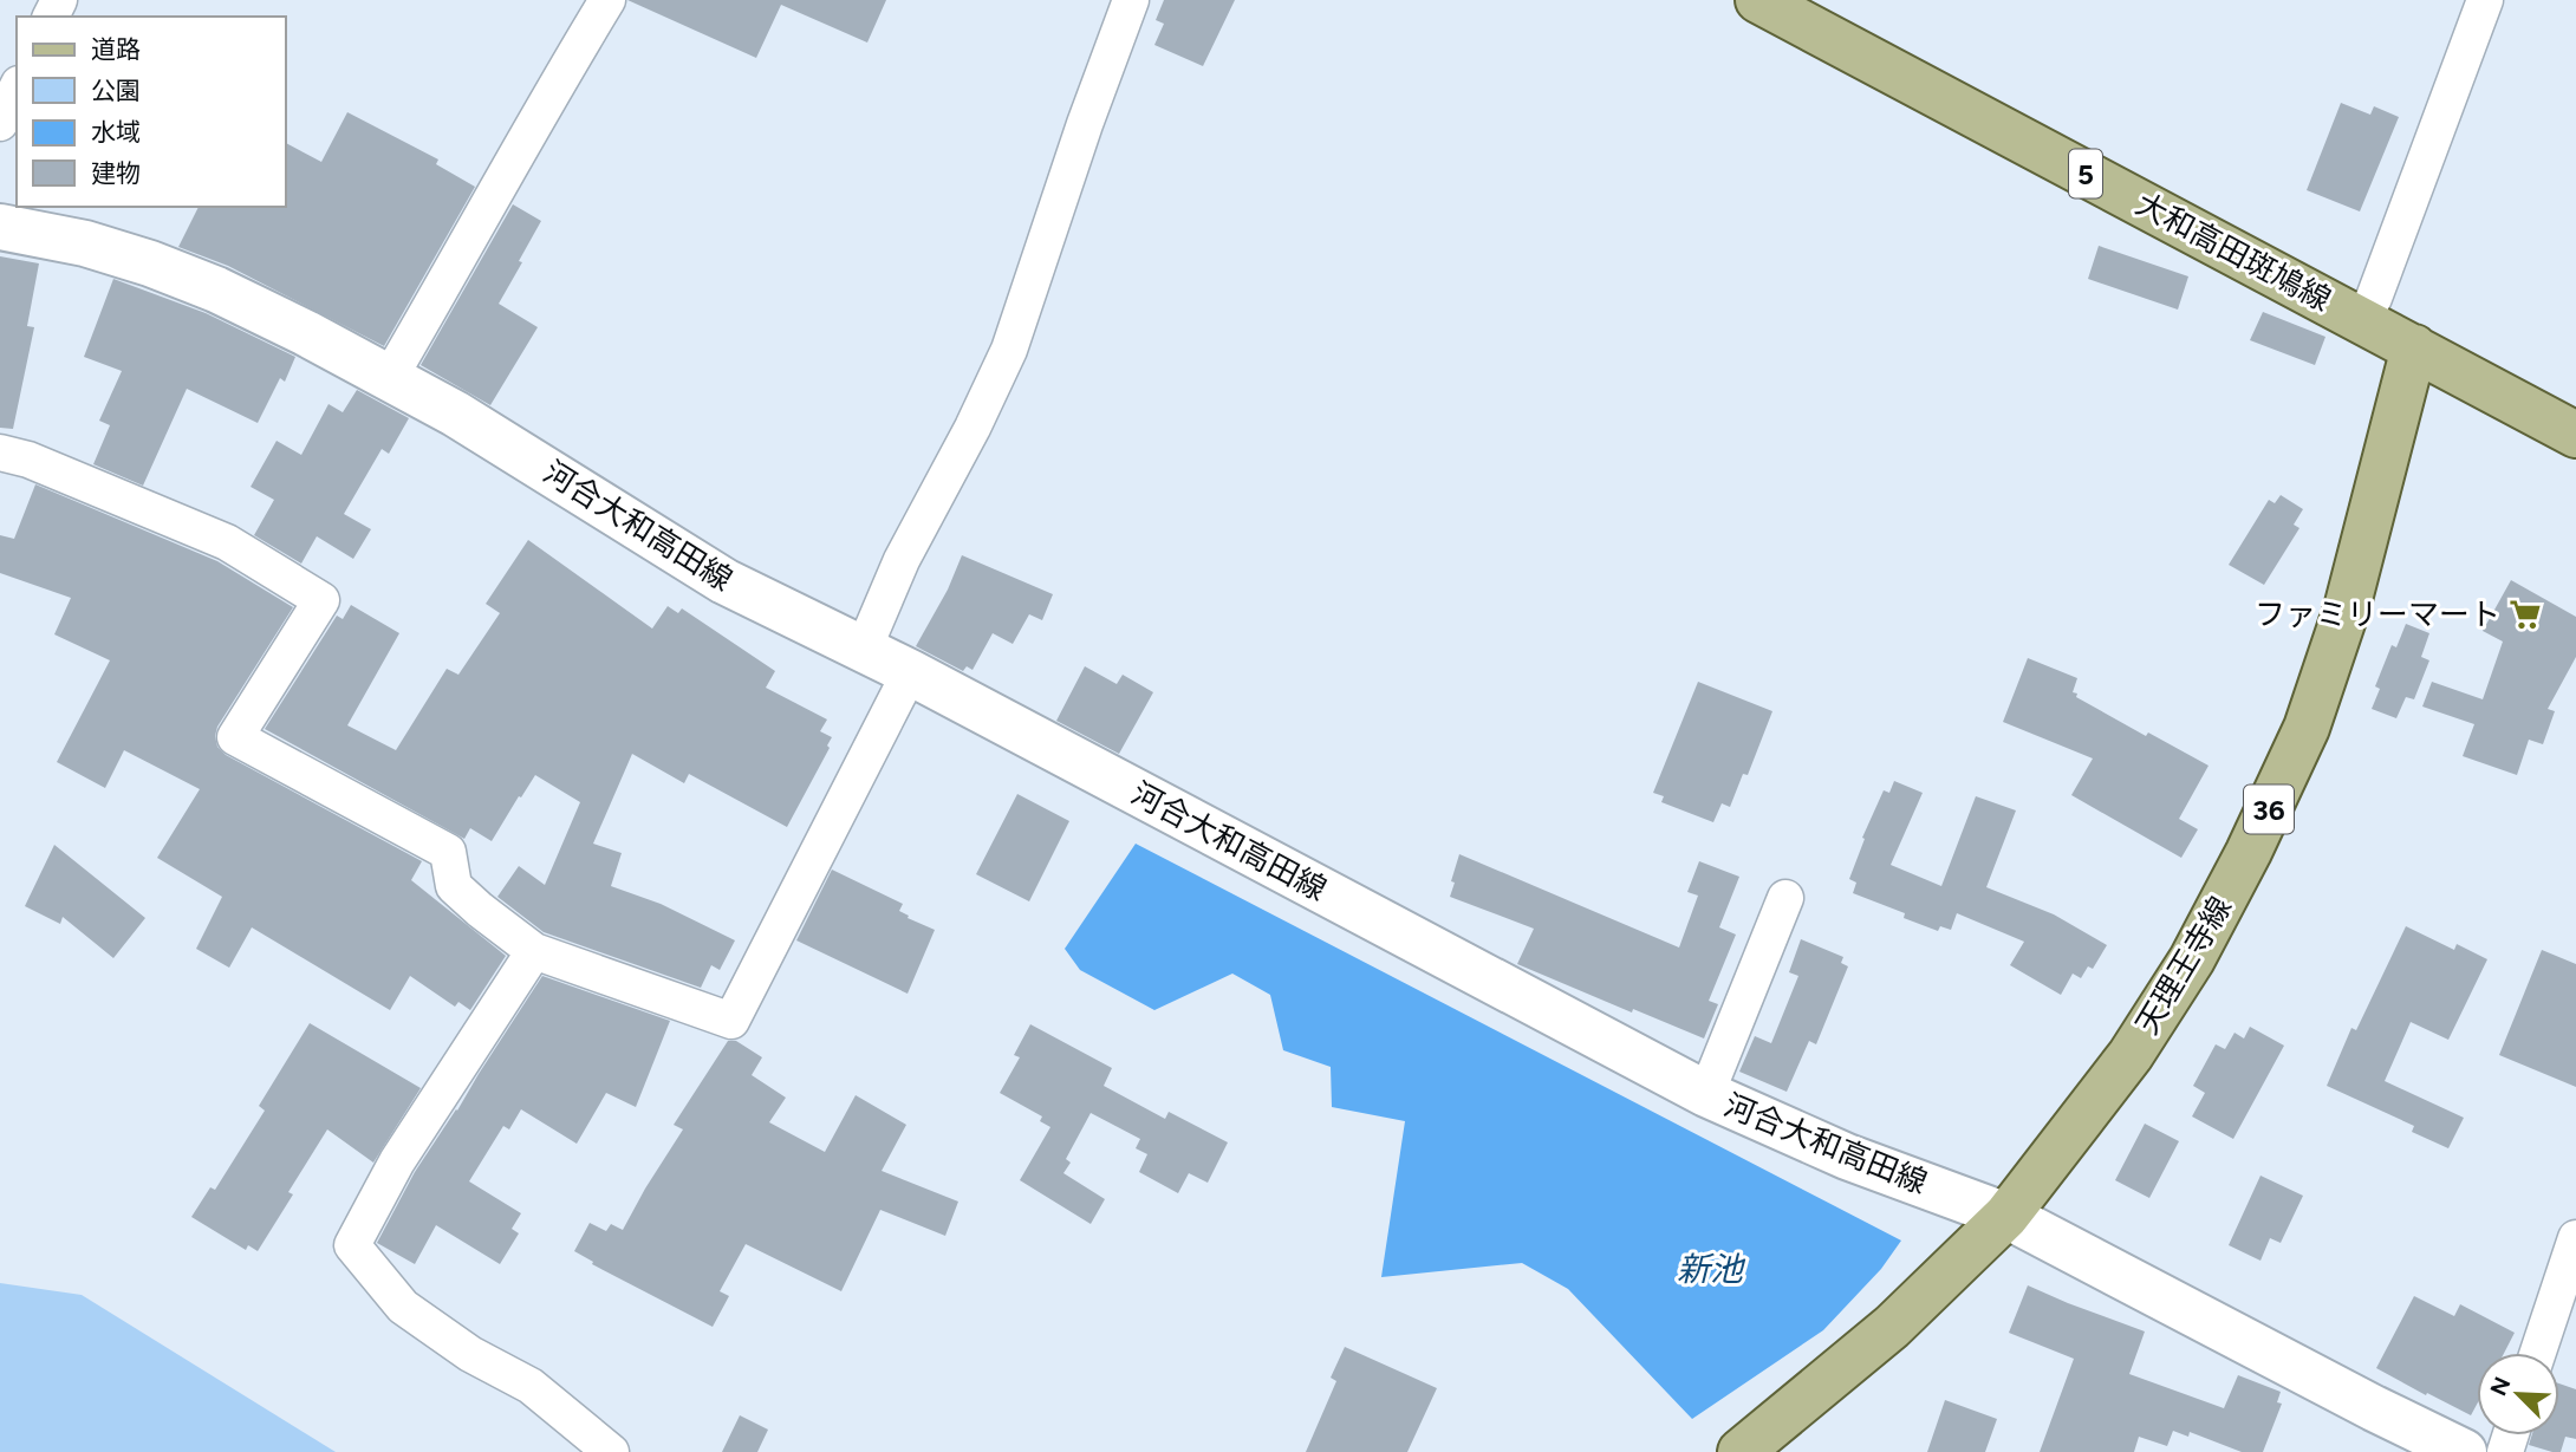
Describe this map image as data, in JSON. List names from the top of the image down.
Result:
{
  "streets": {
    "main road": [
      "5",
      "大和高田斑鳩線",
      "河合大和高田線",
      "36",
      "天理王寺線"
    ]
  },
  "crossings": [
    ["大和高田斑鳩線", "天理王寺線"],
    ["河合大和高田線", "天理王寺線"]
  ],
  "water": ["新池"],
  "places": {
    "supermarket": ["ファミリーマート"]
  },
  "legend": [
    "道路",
    "公園",
    "水域",
    "建物"
  ],
  "north": "top left"
}
